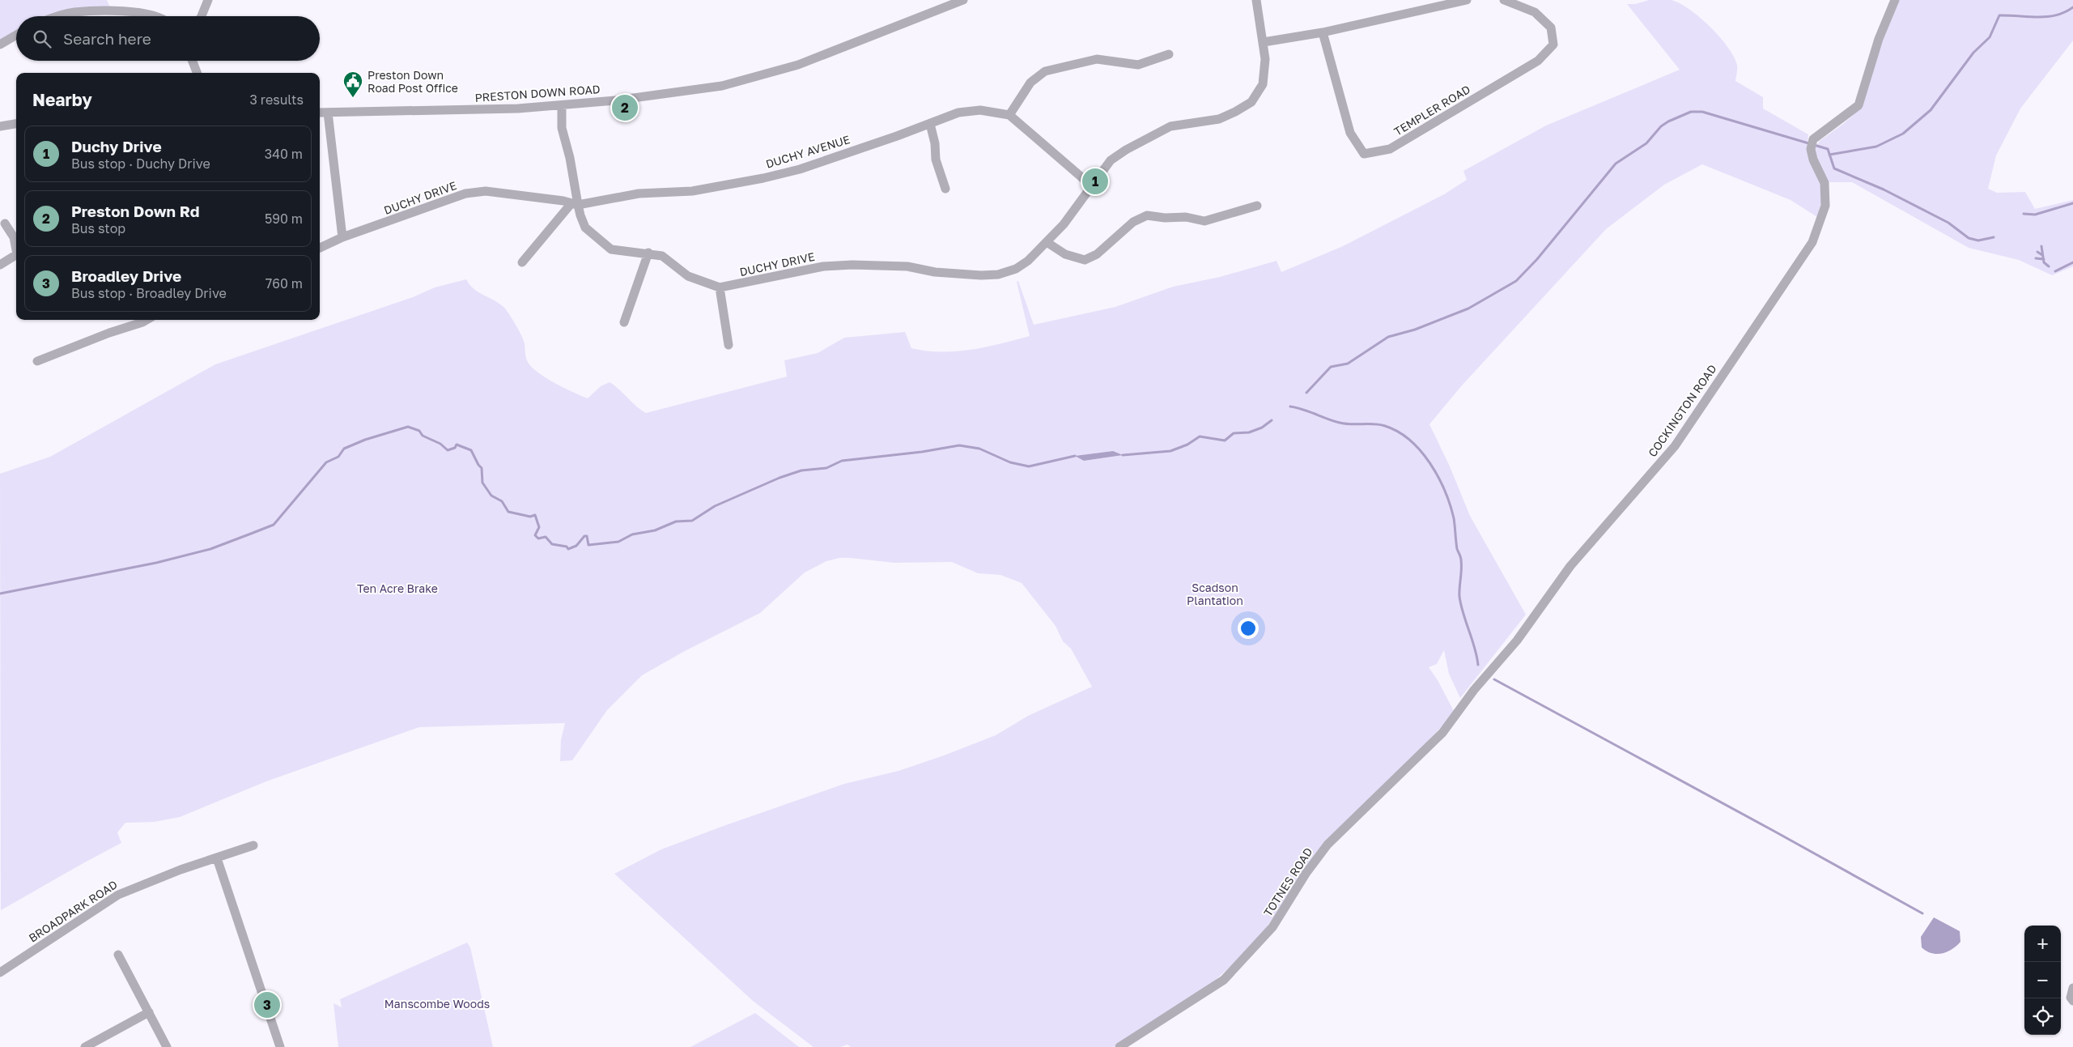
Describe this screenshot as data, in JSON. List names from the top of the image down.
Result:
{
  "streets": {
    "street": [
      "PRESTON DOWN ROAD",
      "TEMPLER ROAD",
      "DUCHY AVENUE",
      "DUCHY DRIVE",
      "COCKINGTON ROAD",
      "TOTNES ROAD",
      "BROADPARK ROAD"
    ]
  },
  "crossings": [
    ["DUCHY AVENUE", "DUCHY DRIVE"],
    ["COCKINGTON ROAD", "TOTNES ROAD"]
  ],
  "parks": ["Scadson Plantation", "Ten Acre Brake", "Manscombe Woods"],
  "places": {
    "public building": ["Preston Down Road Post Office"]
  },
  "page": {
    "search": "Search here",
    "heading": ["Nearby", "3 results"],
    "pins": ["2", "1", "3"],
    "list": [
      {
        "mark": "1",
        "name": "Duchy Drive",
        "note": "Bus stop · Duchy Drive",
        "value": "340 m"
      },
      {
        "mark": "2",
        "name": "Preston Down Rd",
        "note": "Bus stop",
        "value": "590 m"
      },
      {
        "mark": "3",
        "name": "Broadley Drive",
        "note": "Bus stop · Broadley Drive",
        "value": "760 m"
      }
    ],
    "map_buttons": ["+", "−"]
  }
}
